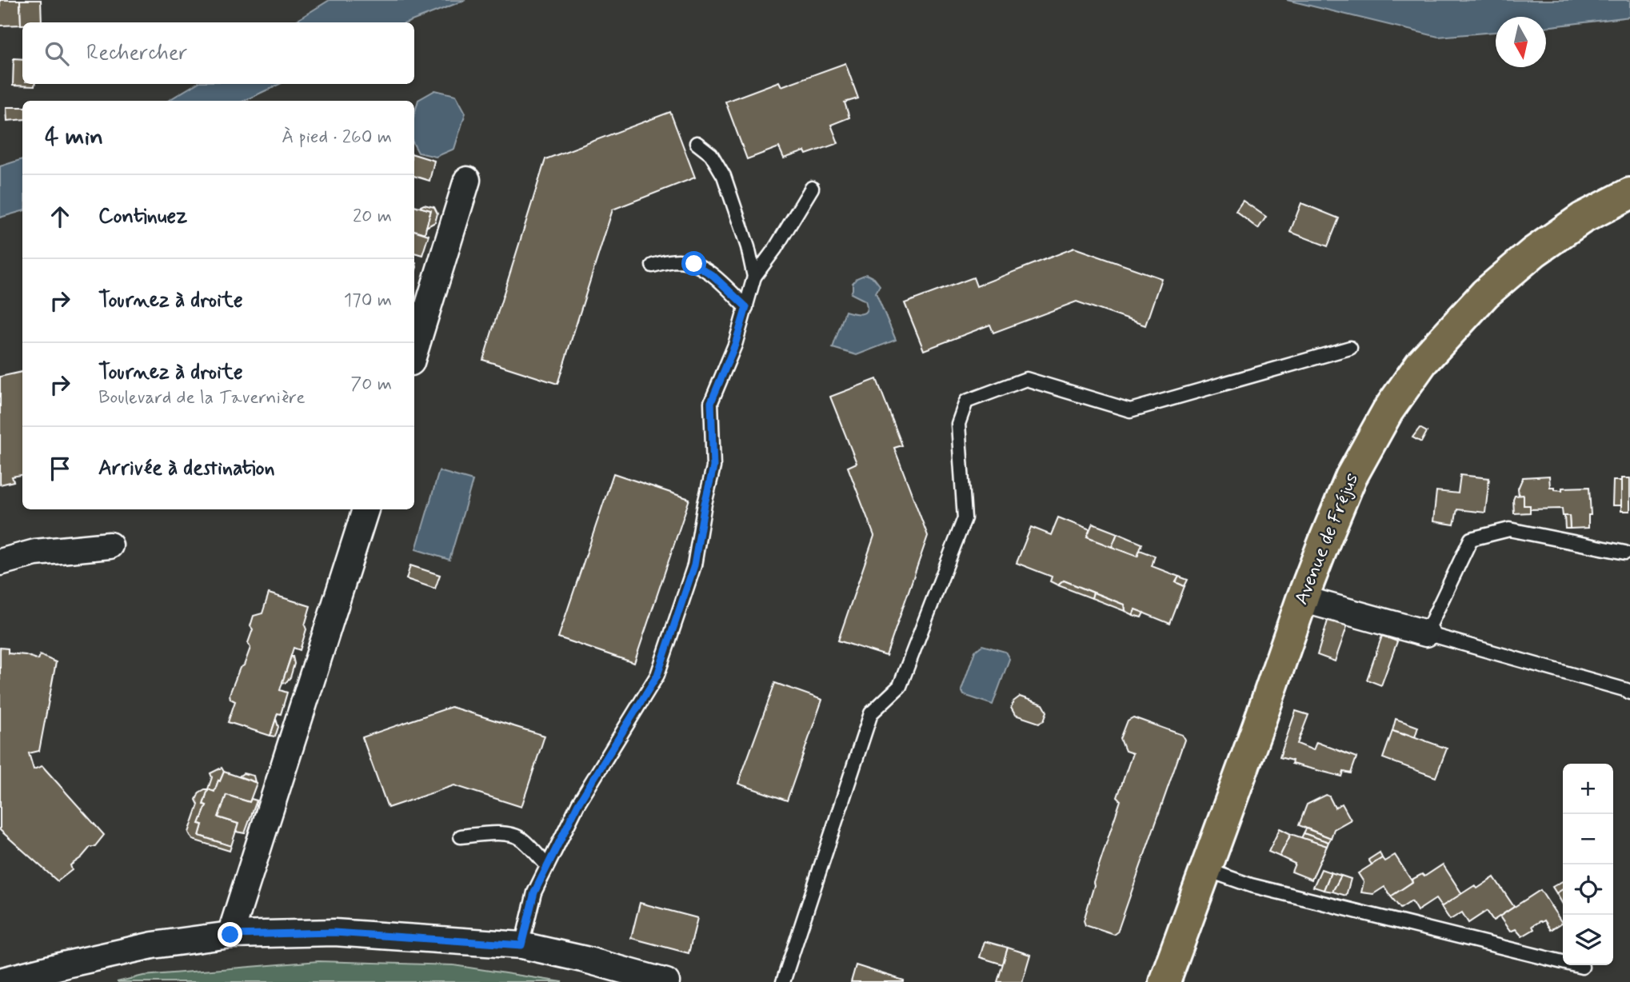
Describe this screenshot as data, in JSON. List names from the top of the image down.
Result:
{
  "streets": {
    "main road": ["Avenue de Fréjus"]
  },
  "north": "bottom",
  "page": {
    "search": "Rechercher",
    "heading": ["4 min", "À pied · 260 m"],
    "list": [
      ["Continuez", "20 m"],
      ["Tournez à droite", "170 m"],
      ["Tournez à droite", "Boulevard de la Tavernière", "70 m"],
      "Arrivée à destination"
    ],
    "map_buttons": ["+", "−"]
  }
}
